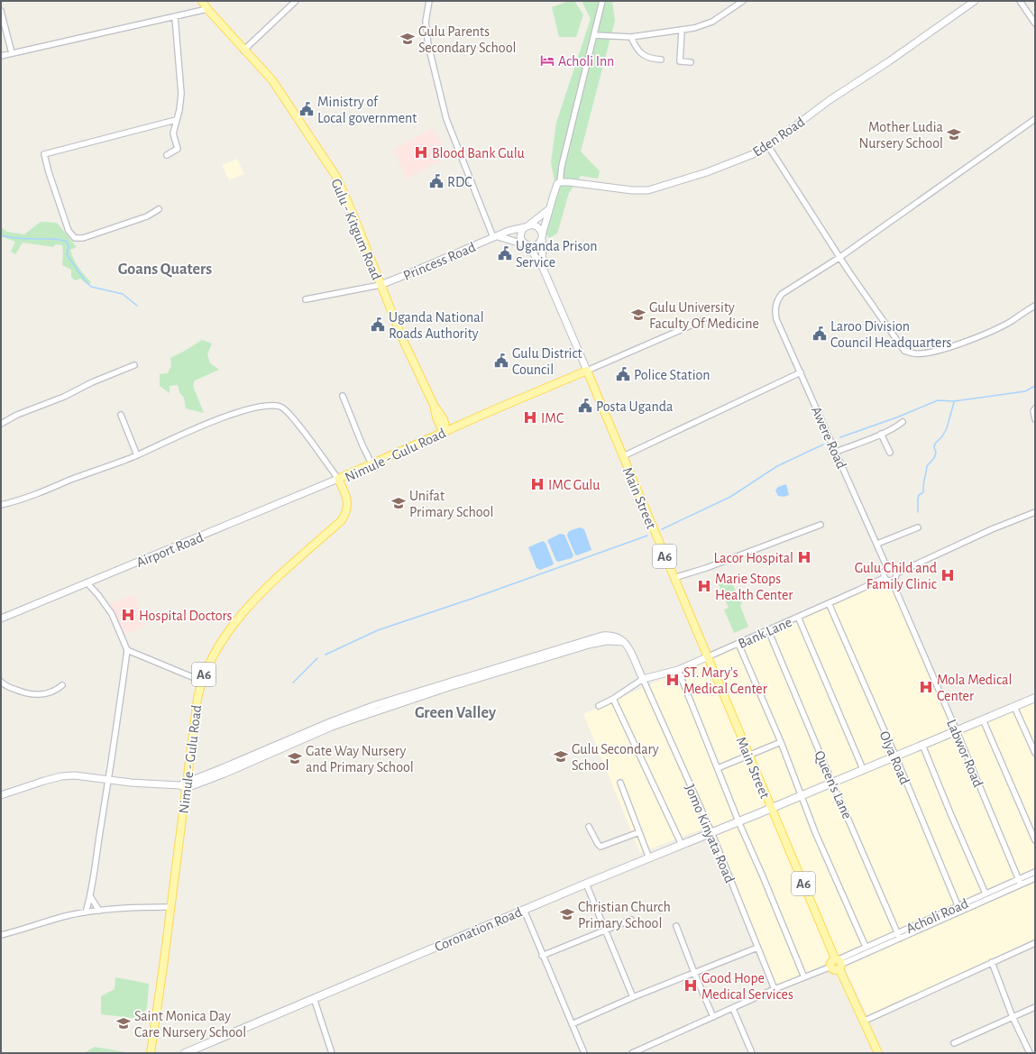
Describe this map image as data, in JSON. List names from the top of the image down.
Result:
{
  "streets": {
    "main road": [
      "Gulu - Kitgum Road",
      "Nimule - Gulu Road",
      "Main Street",
      "A6",
      "Coronation Road"
    ],
    "street": [
      "Eden Road",
      "Princess Road",
      "Awere Road",
      "Airport Road",
      "Bank Lane",
      "Labwor Road",
      "Olya Road",
      "Queen's Lane",
      "Jomo Kinyata Road",
      "Acholi Road"
    ]
  },
  "crossings": [
    ["Gulu - Kitgum Road", "Princess Road"],
    ["Gulu - Kitgum Road", "Nimule - Gulu Road"],
    ["Awere Road", "Bank Lane"],
    ["Awere Road", "Labwor Road"],
    ["Nimule - Gulu Road", "Main Street"],
    ["Nimule - Gulu Road", "Airport Road"],
    ["Main Street", "A6"],
    ["Main Street", "Bank Lane"],
    ["Main Street", "Coronation Road"],
    ["A6", "Acholi Road"],
    ["A6", "Coronation Road"],
    ["Bank Lane", "Labwor Road"],
    ["Bank Lane", "Olya Road"],
    ["Bank Lane", "Queen's Lane"],
    ["Bank Lane", "Jomo Kinyata Road"],
    ["Labwor Road", "Acholi Road"],
    ["Labwor Road", "Coronation Road"],
    ["Olya Road", "Acholi Road"],
    ["Olya Road", "Coronation Road"],
    ["Queen's Lane", "Acholi Road"],
    ["Queen's Lane", "Coronation Road"],
    ["Jomo Kinyata Road", "Coronation Road"]
  ],
  "districts": ["Goans Quaters", "Green Valley"],
  "places": {
    "school or university": [
      "Gulu Parents Secondary School",
      "Mother Ludia Nursery School",
      "Gulu University Faculty Of Medicine",
      "Unifat Primary School",
      "Gulu Secondary School",
      "Gate Way Nursery and Primary School",
      "Christian Church Primary School",
      "Saint Monica Day Care Nursery School"
    ],
    "hotel": ["Acholi Inn"],
    "public building": [
      "Ministry of Local government",
      "RDC",
      "Uganda Prison Service",
      "Uganda National Roads Authority",
      "Laroo Division Council Headquarters",
      "Gulu District Council",
      "Police Station",
      "Posta Uganda"
    ],
    "hospital": [
      "Blood Bank Gulu",
      "IMC",
      "IMC Gulu",
      "Lacor Hospital",
      "Gulu Child and Family Clinic",
      "Marie Stops Health Center",
      "Hospital Doctors",
      "ST. Mary's Medical Center",
      "Mola Medical Center",
      "Good Hope Medical Services"
    ]
  }
}
